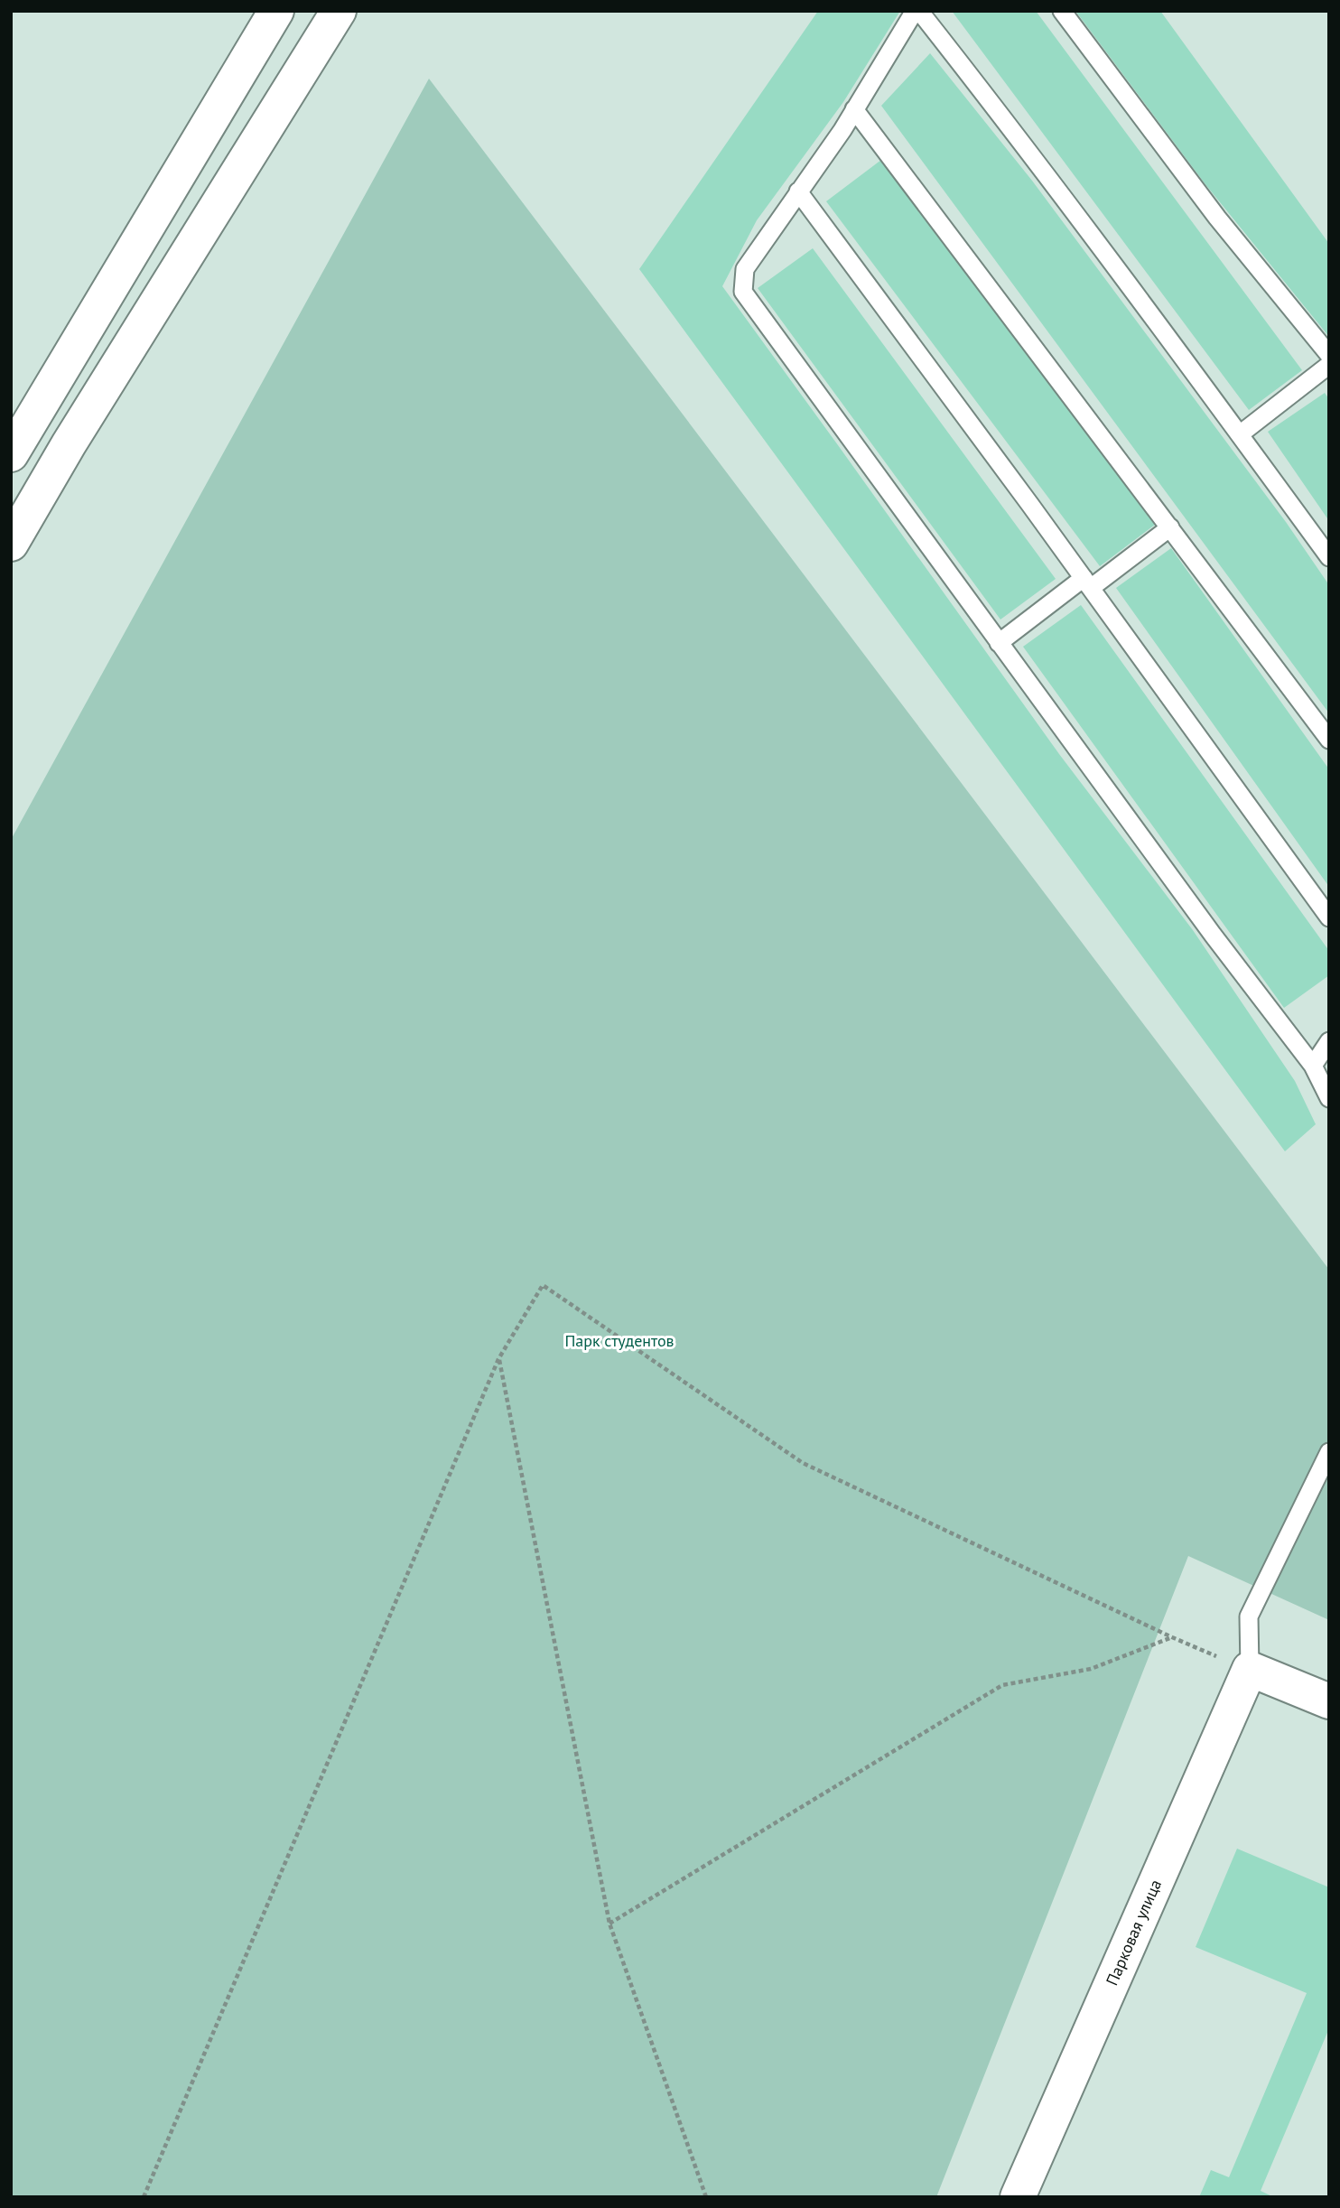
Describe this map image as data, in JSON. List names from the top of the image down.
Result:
{
  "streets": {
    "main road": ["Парковая улица"]
  },
  "parks": ["Парк студентов"]
}
